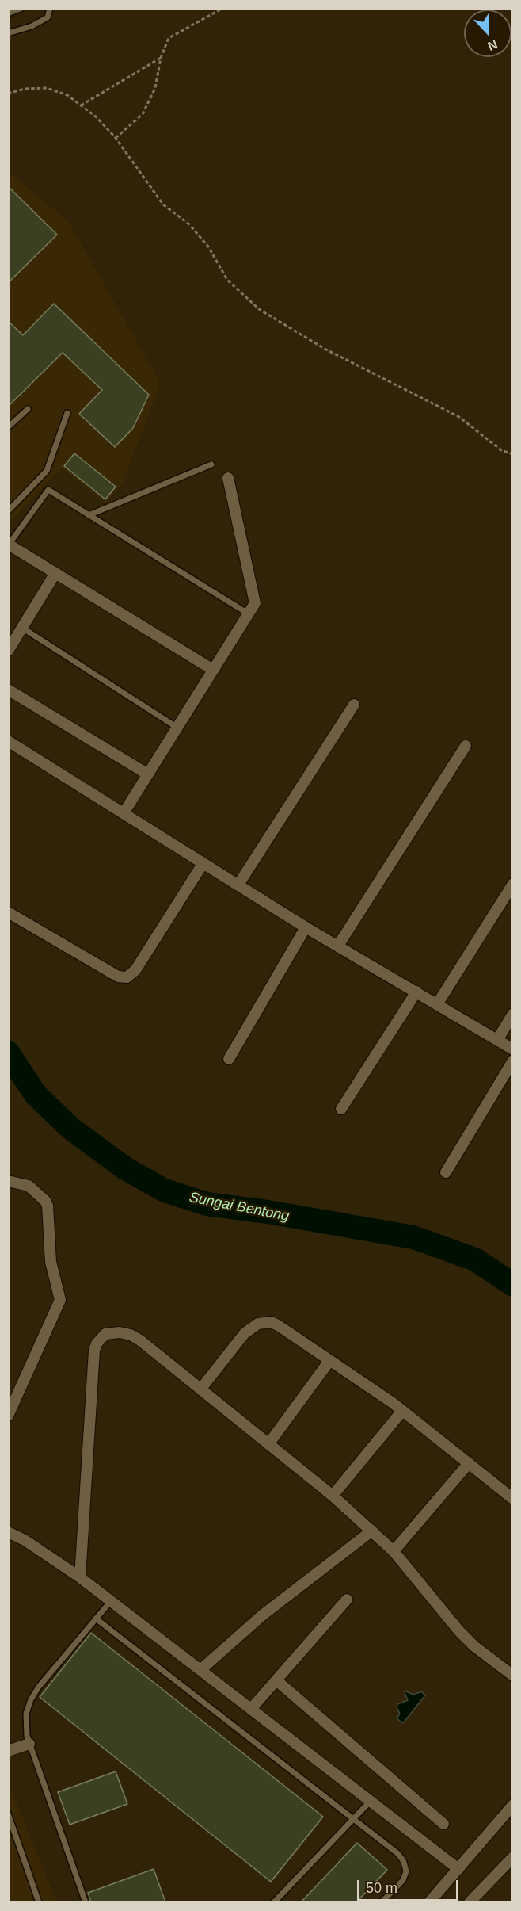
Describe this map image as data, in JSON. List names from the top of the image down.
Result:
{
  "water": ["Sungai Bentong"],
  "scale_bar": "50 m",
  "north": "bottom"
}
